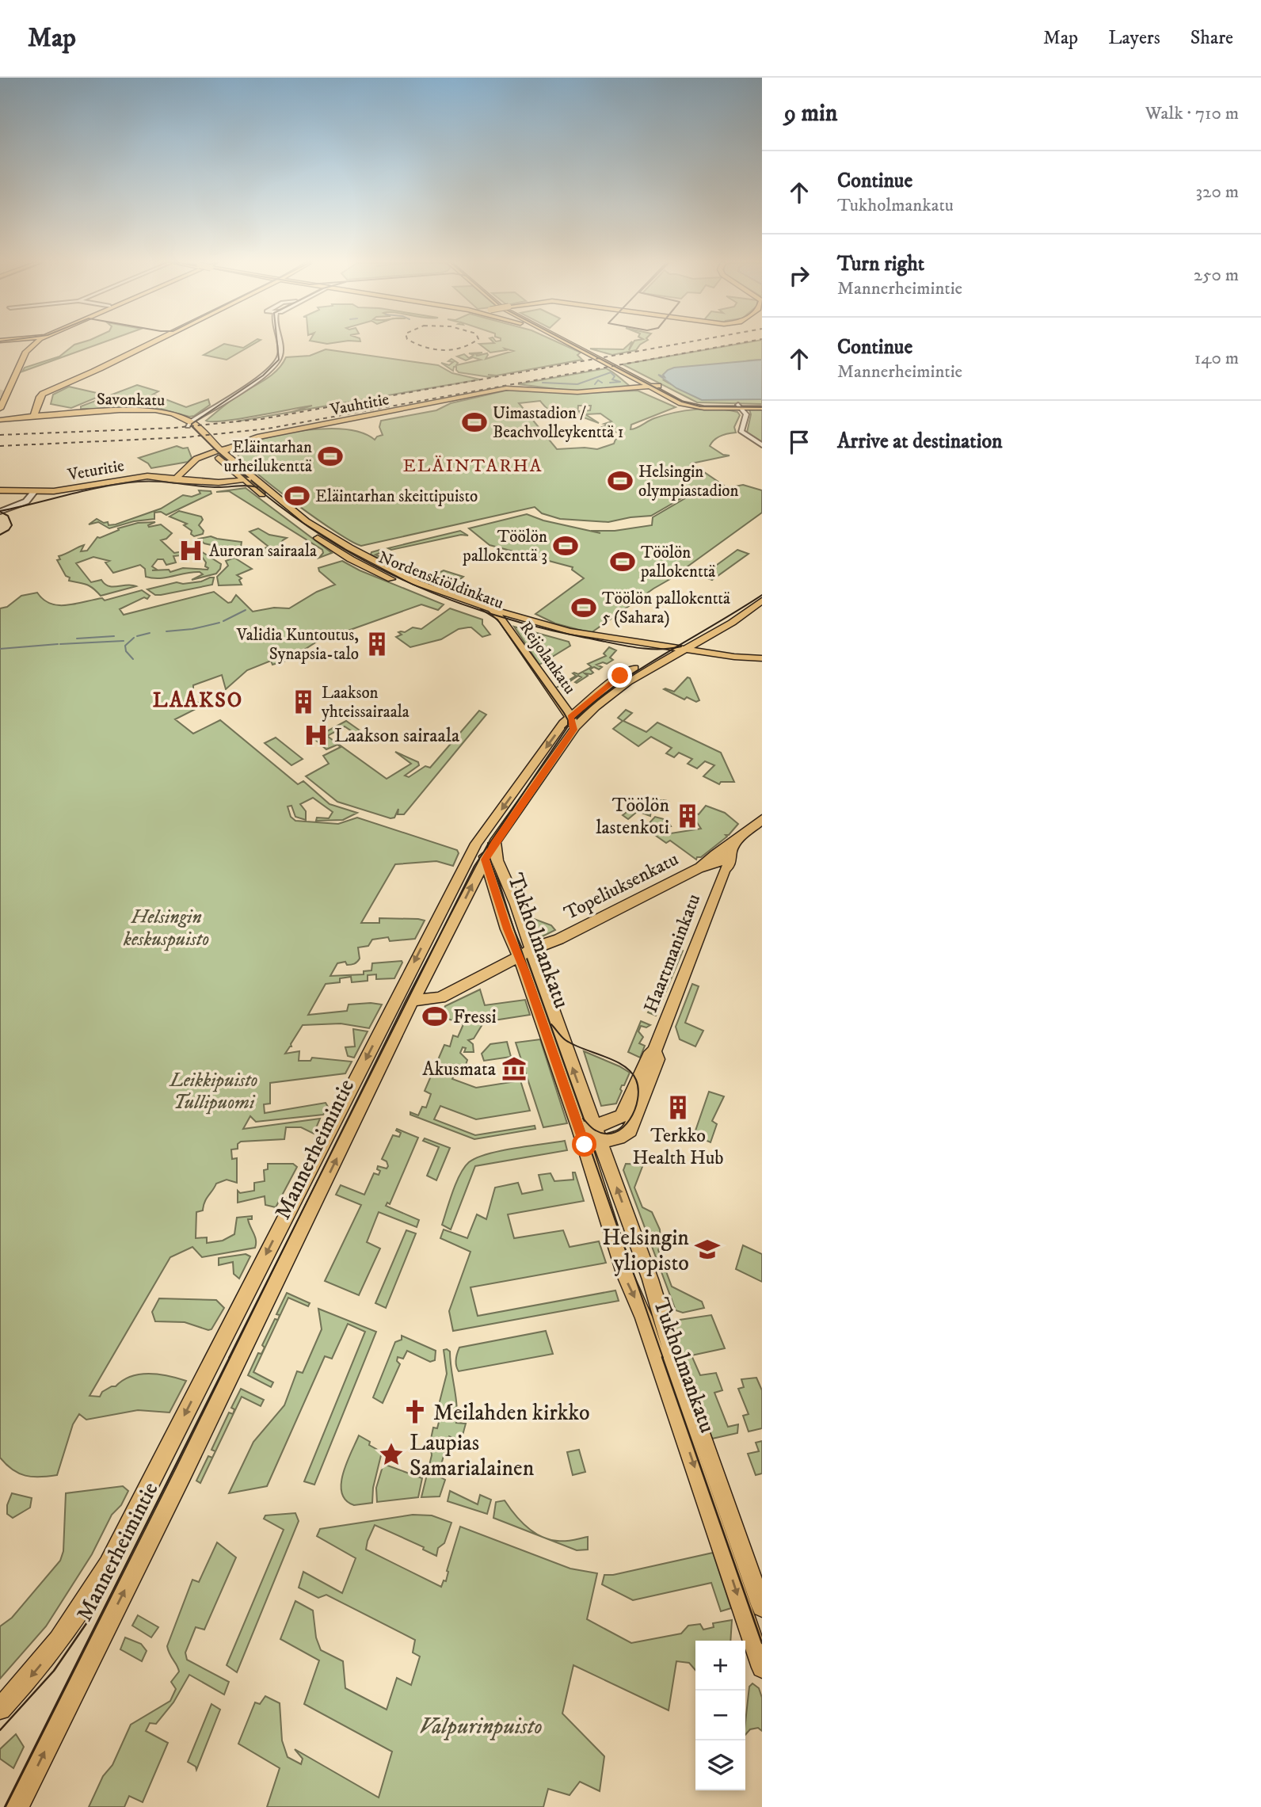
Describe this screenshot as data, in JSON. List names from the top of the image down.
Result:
{
  "streets": {
    "main road": [
      "Savonkatu",
      "Vauhtitie",
      "Veturitie",
      "Nordenskiöldinkatu",
      "Reijolankatu",
      "Topeliuksenkatu",
      "Tukholmankatu",
      "Haartmaninkatu",
      "Mannerheimintie"
    ]
  },
  "crossings": [
    ["Savonkatu", "Nordenskiöldinkatu"],
    ["Vauhtitie", "Nordenskiöldinkatu"],
    ["Veturitie", "Nordenskiöldinkatu"],
    ["Nordenskiöldinkatu", "Reijolankatu"],
    ["Nordenskiöldinkatu", "Mannerheimintie"],
    ["Reijolankatu", "Mannerheimintie"],
    ["Topeliuksenkatu", "Tukholmankatu"],
    ["Topeliuksenkatu", "Haartmaninkatu"],
    ["Topeliuksenkatu", "Mannerheimintie"],
    ["Tukholmankatu", "Haartmaninkatu"],
    ["Tukholmankatu", "Mannerheimintie"]
  ],
  "districts": ["ELÄINTARHA", "LAAKSO"],
  "parks": ["Helsingin keskuspuisto", "Leikkipuisto Tullipuomi", "Valpurinpuisto"],
  "places": {
    "sports": [
      "Uimastadion / Beachvolleykenttä 1",
      "Eläintarhan urheilukenttä",
      "Helsingin olympiastadion",
      "Eläintarhan skeittipuisto",
      "Töölön pallokenttä 3",
      "Töölön pallokenttä",
      "Töölön pallokenttä 5 (Sahara)",
      "Fressi"
    ],
    "hospital": ["Auroran sairaala", "Laakson sairaala"],
    "building": [
      "Validia Kuntoutus, Synapsia-talo",
      "Laakson yhteissairaala",
      "Töölön lastenkoti",
      "Terkko Health Hub"
    ],
    "museum": ["Akusmata"],
    "school or university": ["Helsingin yliopisto"],
    "church": ["Meilahden kirkko"],
    "place": ["Laupias Samarialainen"]
  },
  "page": {
    "header": "Map",
    "nav": ["Map", "Layers", "Share"],
    "heading": ["9 min", "Walk · 710 m"],
    "list": [
      ["Continue", "Tukholmankatu", "320 m"],
      ["Turn right", "Mannerheimintie", "250 m"],
      ["Continue", "Mannerheimintie", "140 m"],
      "Arrive at destination"
    ],
    "map_buttons": ["+", "−"]
  }
}
